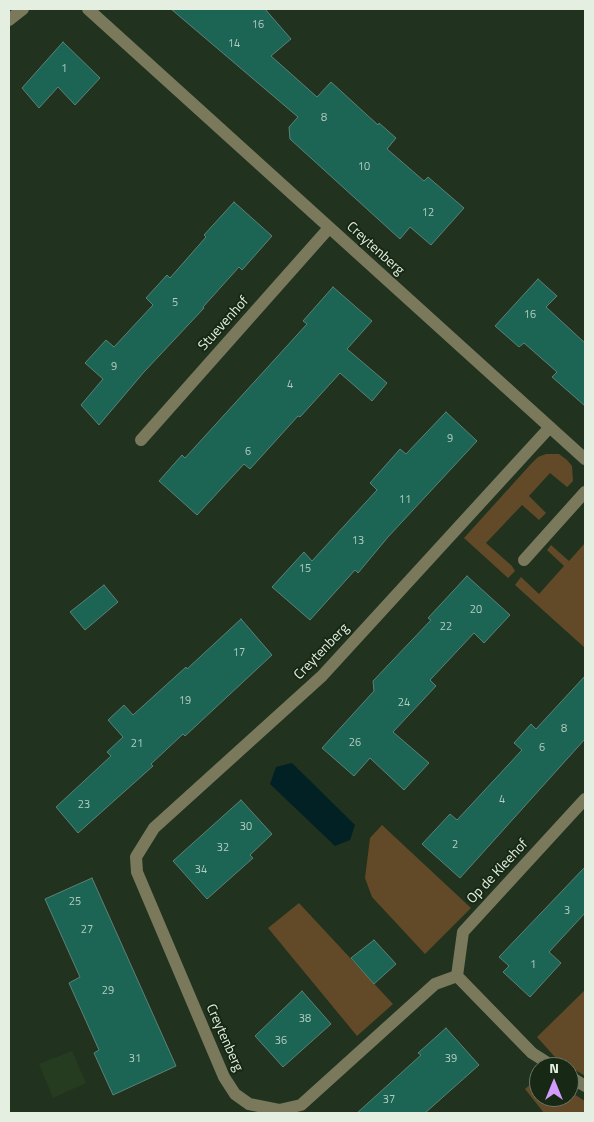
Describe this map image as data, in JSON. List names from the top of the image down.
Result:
{
  "streets": {
    "street": ["Creytenberg", "Stuevenhof", "Op de Kleehof"]
  },
  "crossings": [
    ["Creytenberg", "Stuevenhof"],
    ["Creytenberg", "Op de Kleehof"]
  ],
  "house_numbers": [
    "16",
    "14",
    "1",
    "8",
    "10",
    "12",
    "5",
    "16",
    "9",
    "4",
    "9",
    "6",
    "11",
    "13",
    "15",
    "20",
    "22",
    "17",
    "19",
    "24",
    "8",
    "26",
    "21",
    "6",
    "4",
    "23",
    "30",
    "2",
    "32",
    "34",
    "25",
    "3",
    "27",
    "1",
    "29",
    "38",
    "36",
    "31",
    "39",
    "37"
  ],
  "north": "top"
}
